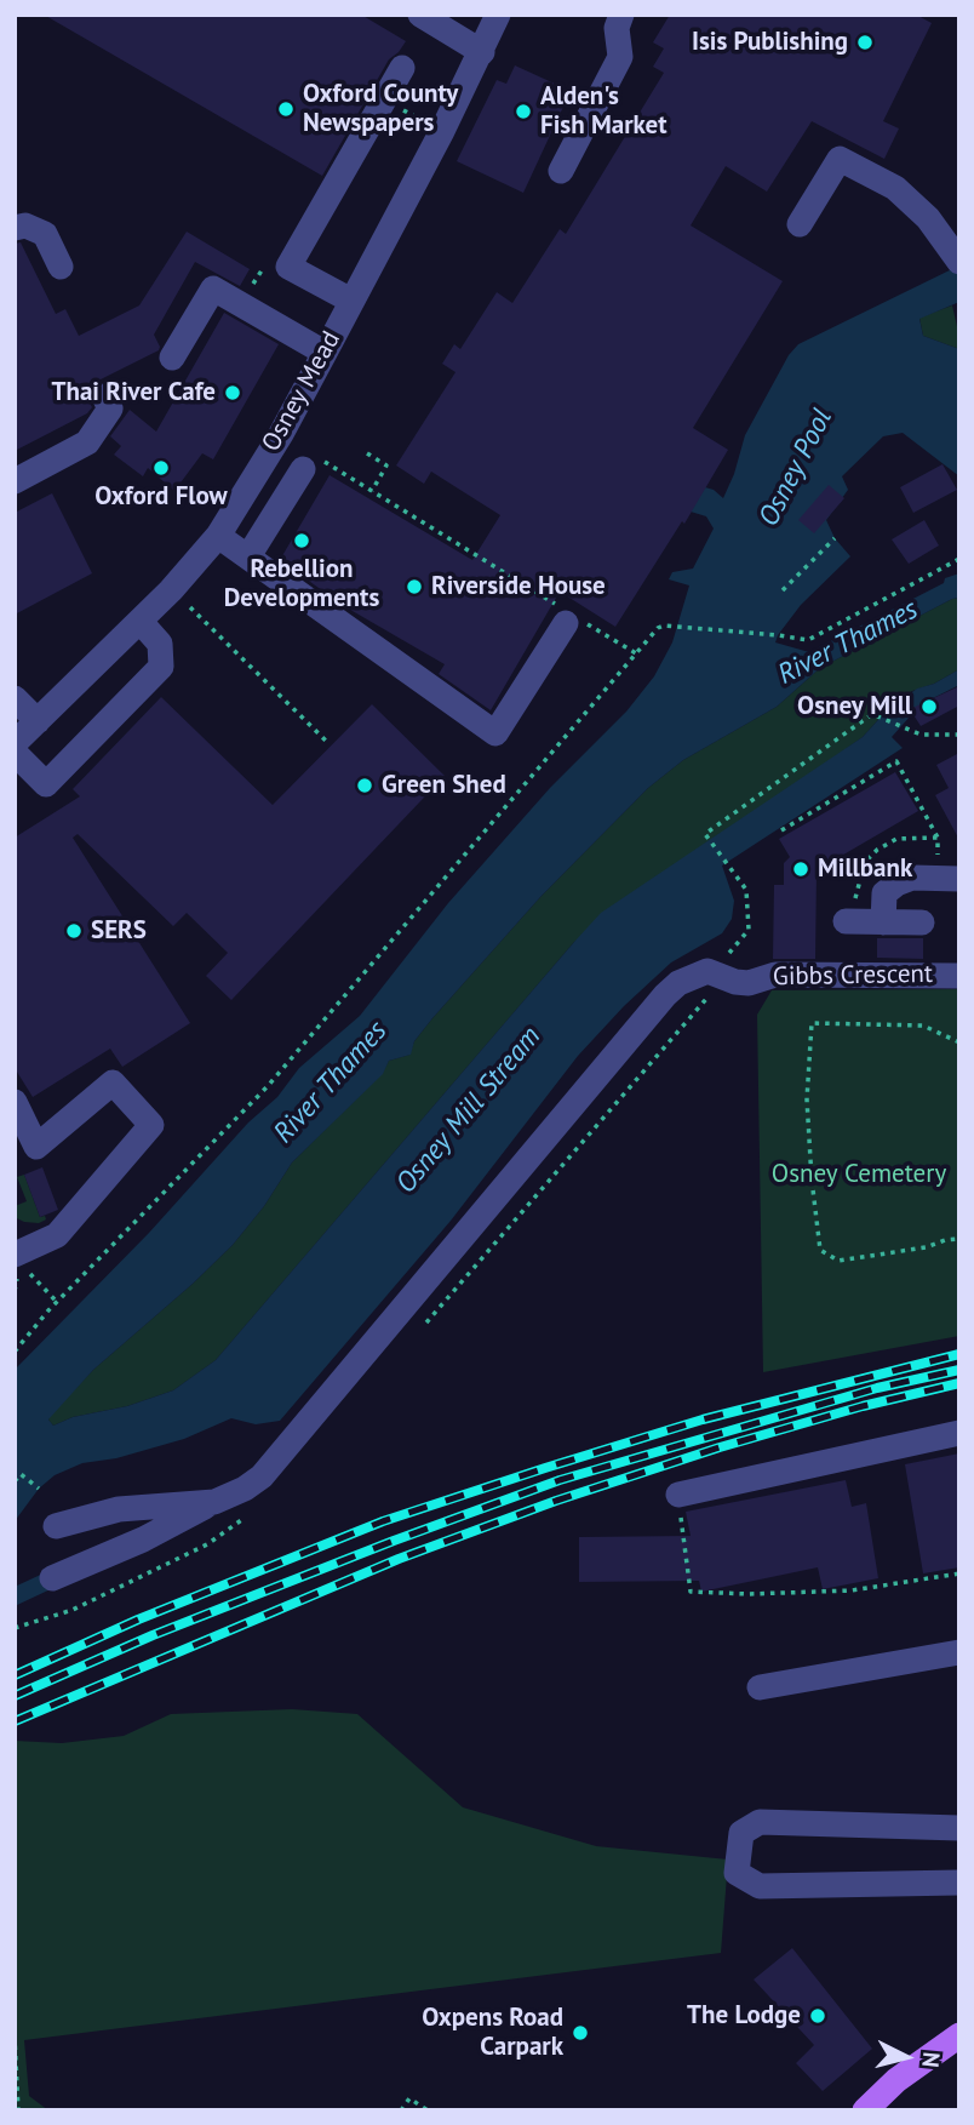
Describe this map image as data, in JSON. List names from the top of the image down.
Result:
{
  "streets": {
    "street": ["Osney Mead", "Gibbs Crescent"]
  },
  "water": ["Osney Pool", "River Thames", "Osney Mill Stream"],
  "parks": ["Osney Cemetery"],
  "places": [
    "Isis Publishing",
    "Oxford County Newspapers",
    "Alden's Fish Market",
    "Thai River Cafe",
    "Oxford Flow",
    "Rebellion Developments",
    "Riverside House",
    "Osney Mill",
    "Green Shed",
    "Millbank",
    "SERS",
    "The Lodge",
    "Oxpens Road Carpark"
  ],
  "north": "right"
}
